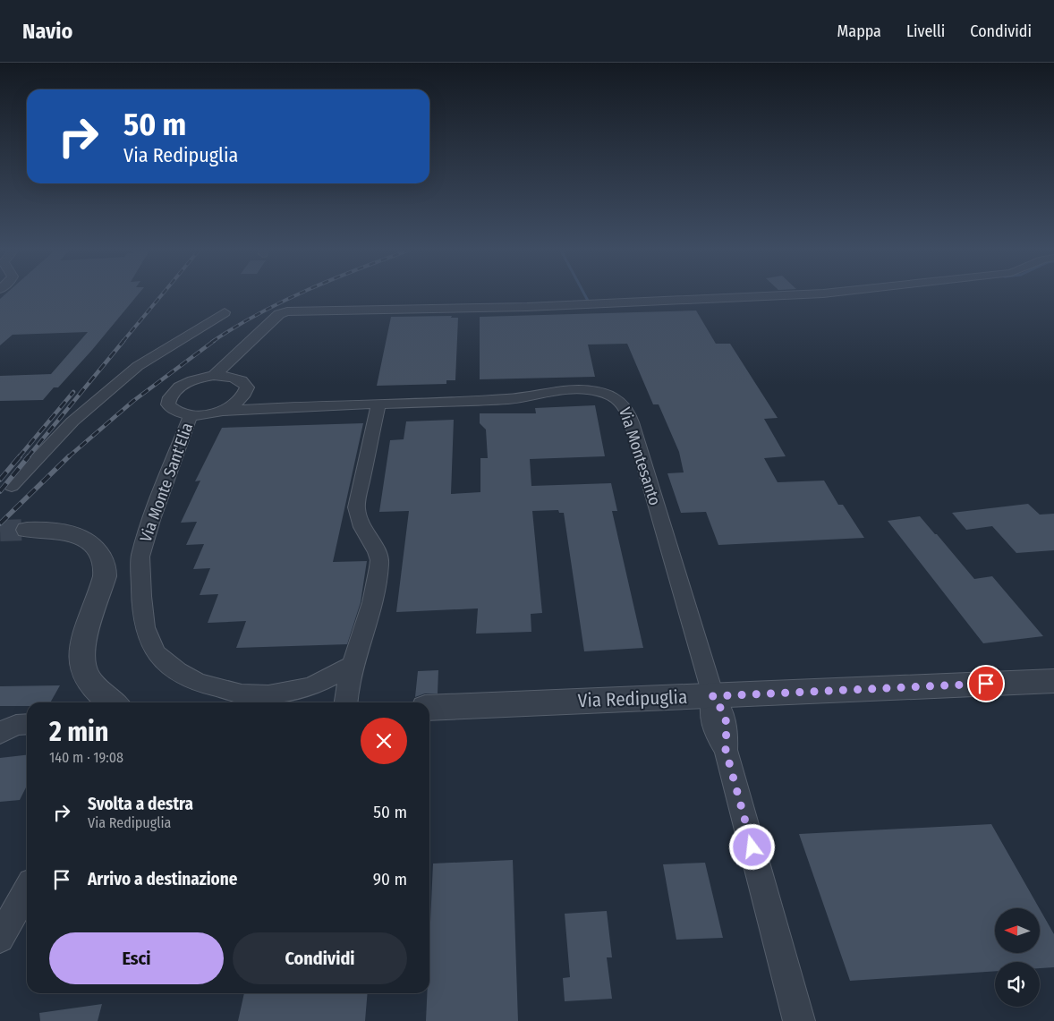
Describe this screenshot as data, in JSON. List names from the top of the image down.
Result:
{
  "streets": {
    "street": ["Via Montesanto", "Via Monte Sant'Elia", "Via Redipuglia"]
  },
  "crossings": [
    ["Via Montesanto", "Via Monte Sant'Elia"],
    ["Via Montesanto", "Via Redipuglia"]
  ],
  "north": "left",
  "page": {
    "header": "Navio",
    "nav": ["Mappa", "Livelli", "Condividi"],
    "turn": ["50 m", "Via Redipuglia"],
    "heading": ["2 min", "140 m · 19:08"],
    "list": [
      {
        "name": "Svolta a destra",
        "note": "Via Redipuglia",
        "value": "50 m"
      },
      {
        "name": "Arrivo a destinazione",
        "value": "90 m"
      }
    ],
    "buttons": ["Esci", "Condividi"]
  }
}
